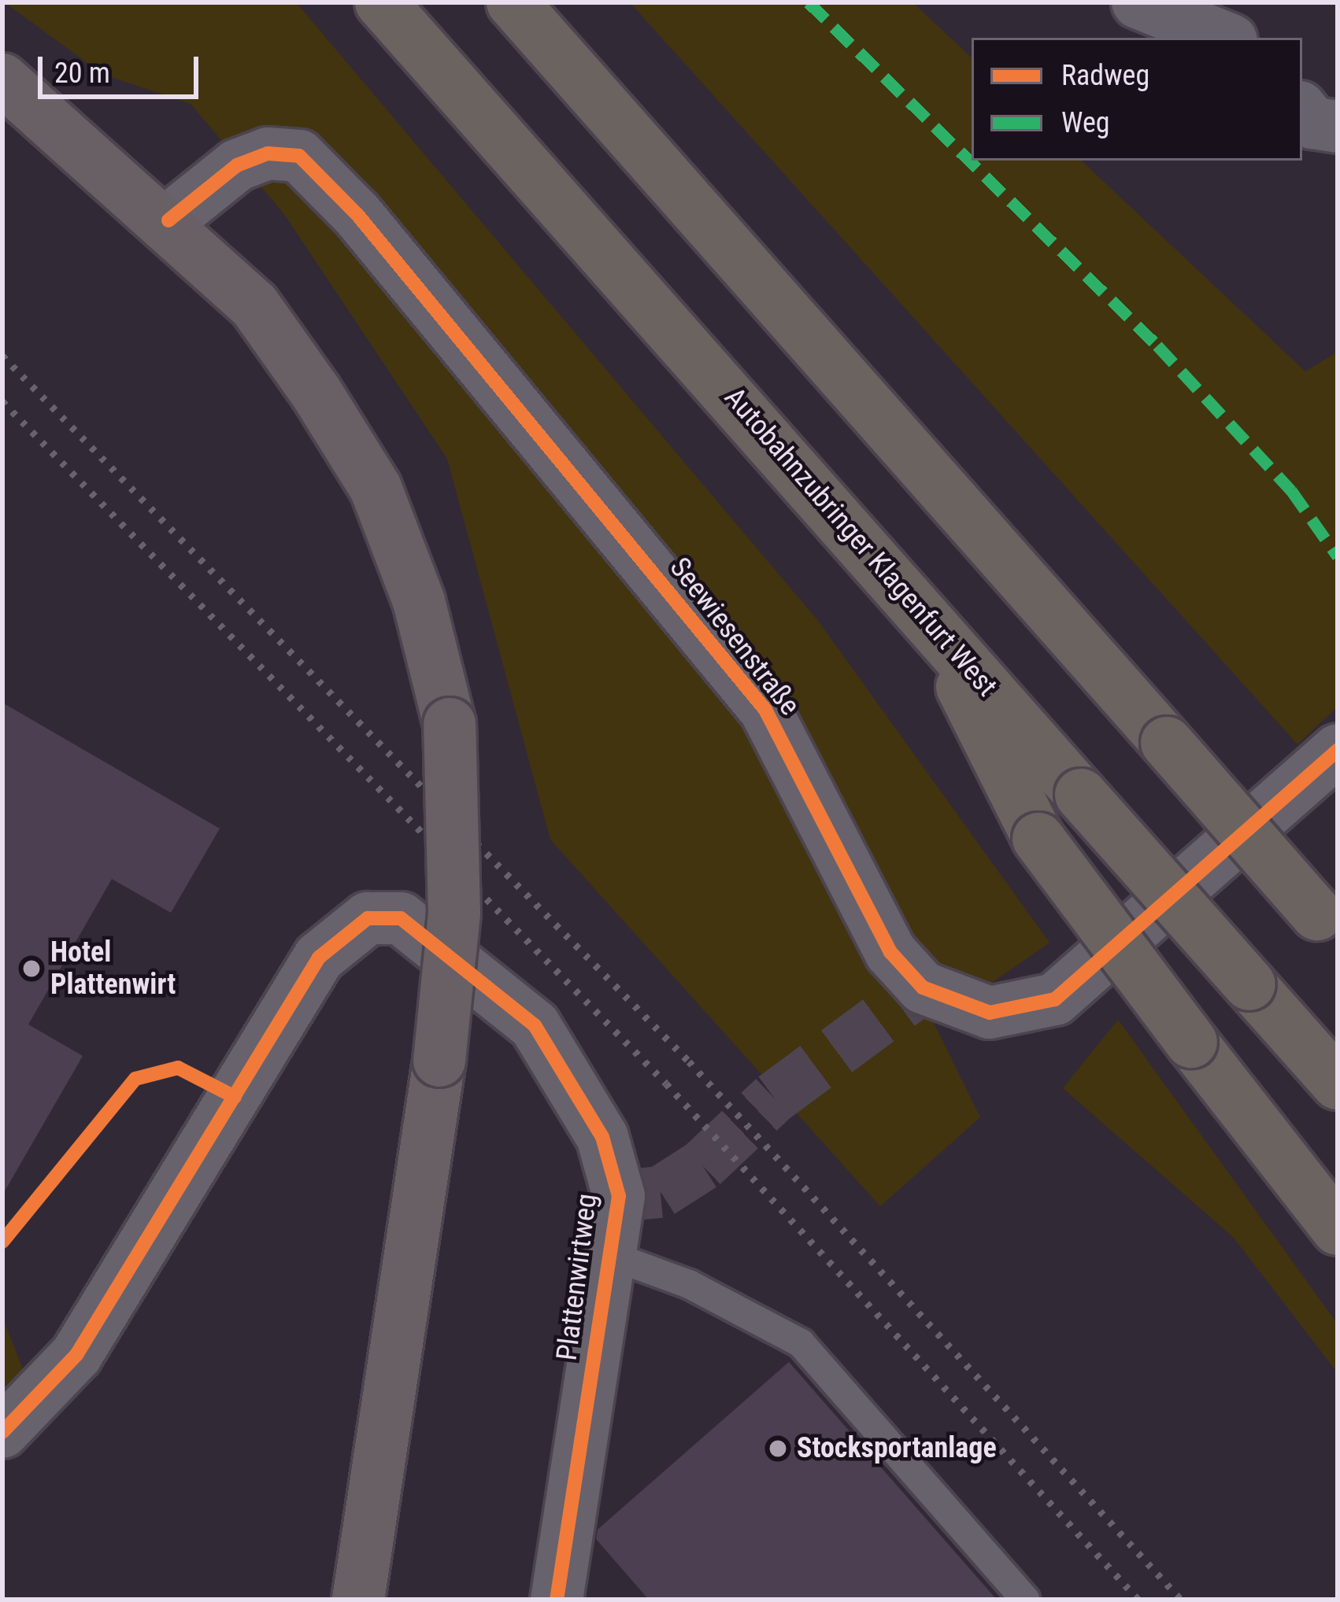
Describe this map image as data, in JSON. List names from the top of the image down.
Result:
{
  "streets": {
    "highway": ["Autobahnzubringer Klagenfurt West"],
    "street": ["Seewiesenstraße", "Plattenwirtweg"]
  },
  "places": ["Hotel Plattenwirt", "Stocksportanlage"],
  "legend": ["Radweg", "Weg"],
  "scale_bar": "20 m"
}
